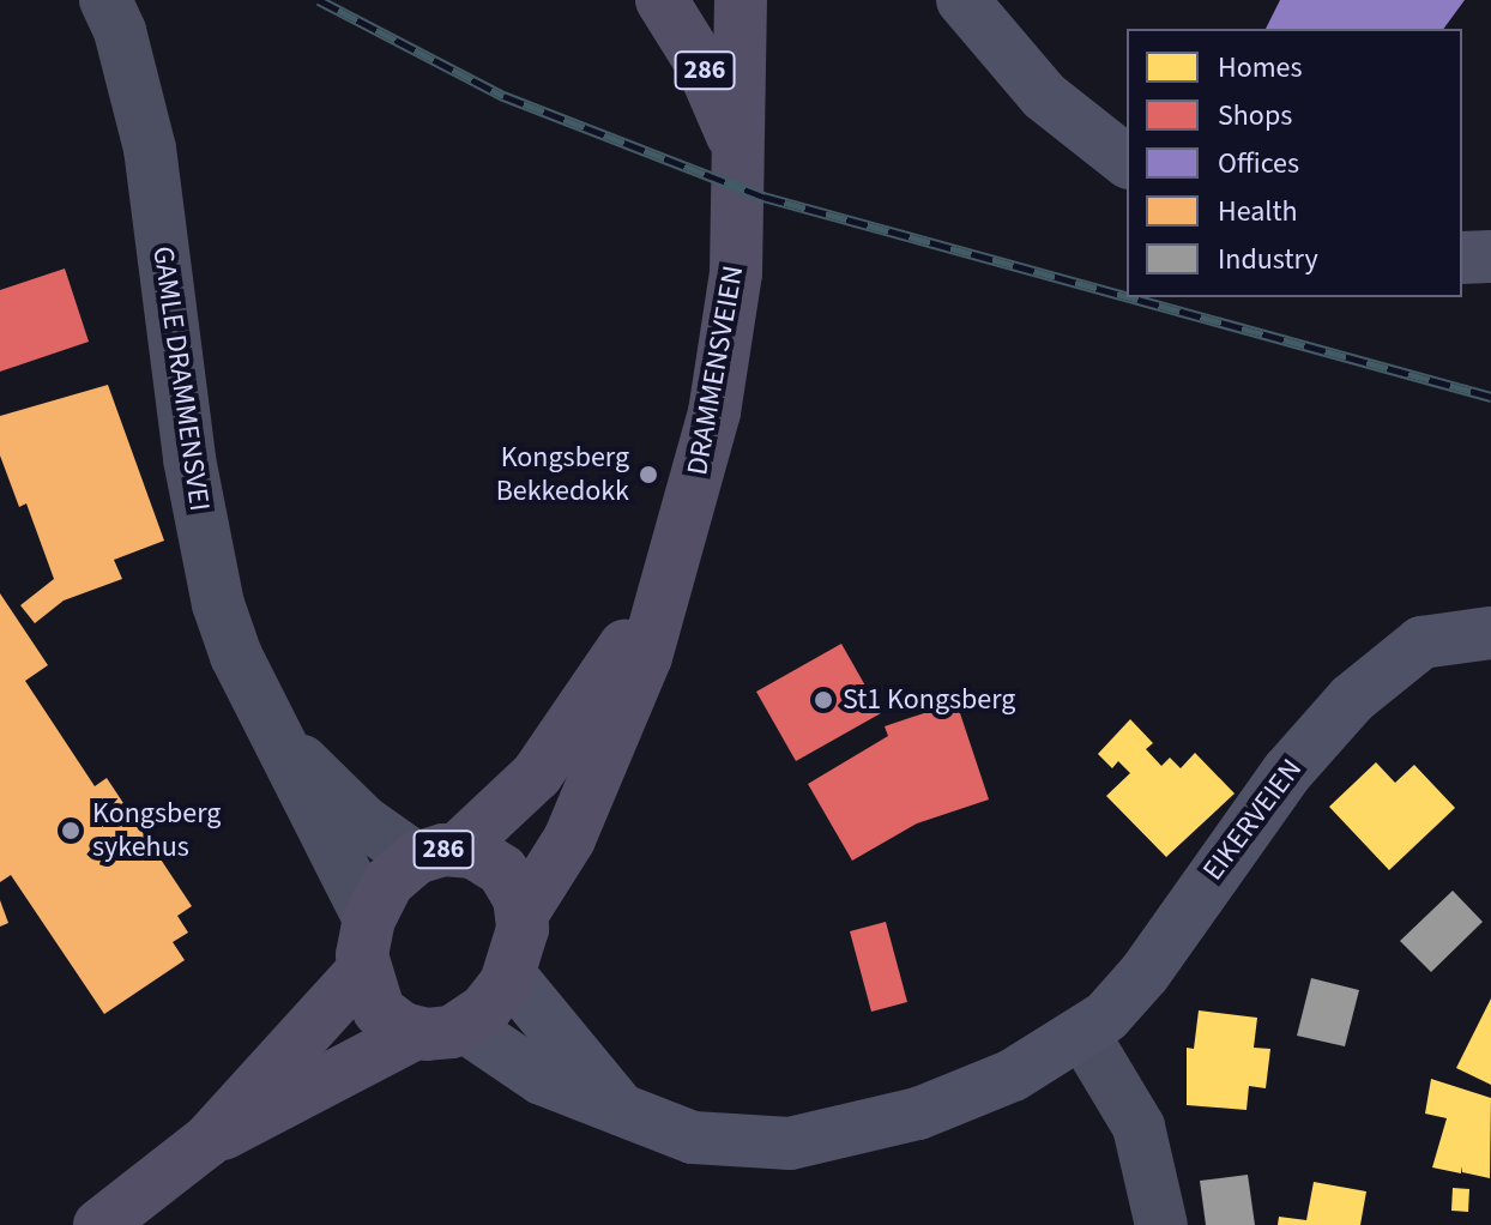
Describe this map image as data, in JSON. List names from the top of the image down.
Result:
{
  "streets": {
    "main road": ["286", "DRAMMENSVEIEN", "EIKERVEIEN"],
    "street": ["GAMLE DRAMMENSVEI"]
  },
  "crossings": [
    ["286", "DRAMMENSVEIEN"],
    ["286", "GAMLE DRAMMENSVEI"],
    ["286", "EIKERVEIEN"],
    ["DRAMMENSVEIEN", "GAMLE DRAMMENSVEI"],
    ["DRAMMENSVEIEN", "EIKERVEIEN"],
    ["GAMLE DRAMMENSVEI", "EIKERVEIEN"]
  ],
  "places": ["Kongsberg Bekkedokk", "St1 Kongsberg", "Kongsberg sykehus"],
  "legend": [
    "Homes",
    "Shops",
    "Offices",
    "Health",
    "Industry"
  ]
}
